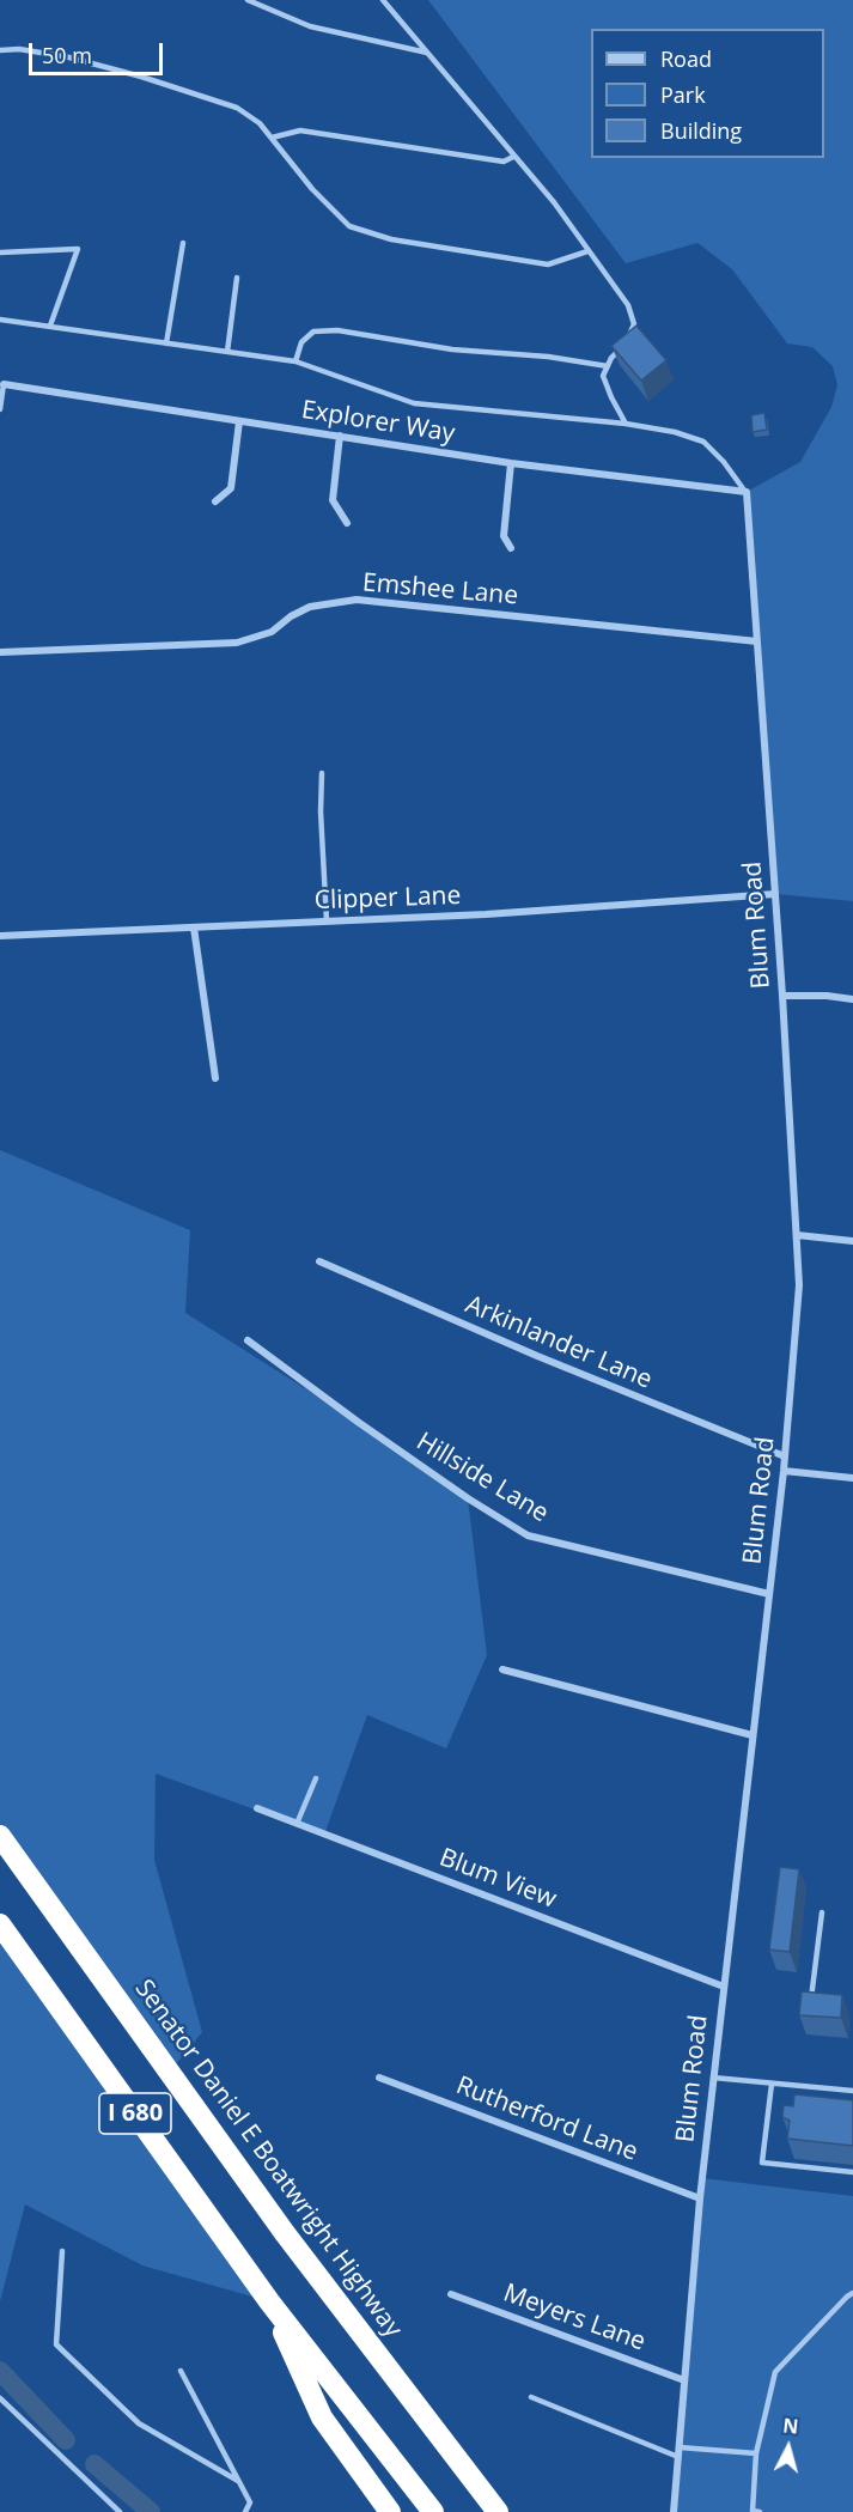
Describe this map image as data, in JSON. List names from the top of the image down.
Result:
{
  "streets": {
    "highway": ["I 680", "Senator Daniel E Boatwright Highway"],
    "street": [
      "Explorer Way",
      "Emshee Lane",
      "Clipper Lane",
      "Blum Road",
      "Arkinlander Lane",
      "Hillside Lane",
      "Blum View",
      "Rutherford Lane",
      "Meyers Lane"
    ]
  },
  "crossings": [
    ["Explorer Way", "Blum Road"],
    ["Emshee Lane", "Blum Road"],
    ["Clipper Lane", "Blum Road"],
    ["Blum Road", "Arkinlander Lane"],
    ["Blum Road", "Hillside Lane"],
    ["Blum Road", "Blum View"],
    ["Blum Road", "Rutherford Lane"],
    ["Blum Road", "Meyers Lane"]
  ],
  "legend": ["Road", "Park", "Building"],
  "scale_bar": "50 m",
  "north": "top"
}
